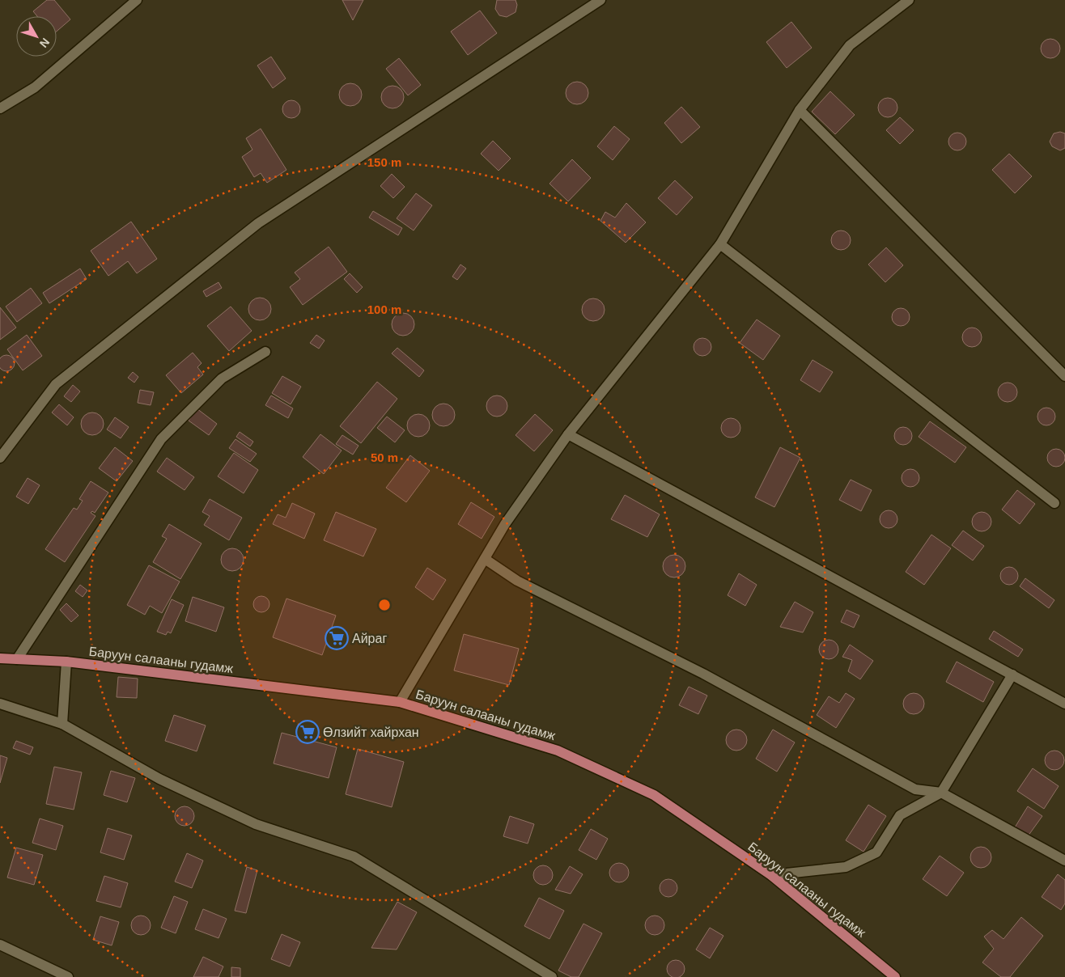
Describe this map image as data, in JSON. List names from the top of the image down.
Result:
{
  "streets": {
    "main road": ["Баруун салааны гудамж"]
  },
  "places": {
    "supermarket": ["Айраг", "Өлзийт хайрхан"]
  },
  "north": "bottom right",
  "rings": ["150 m", "100 m", "50 m"]
}
